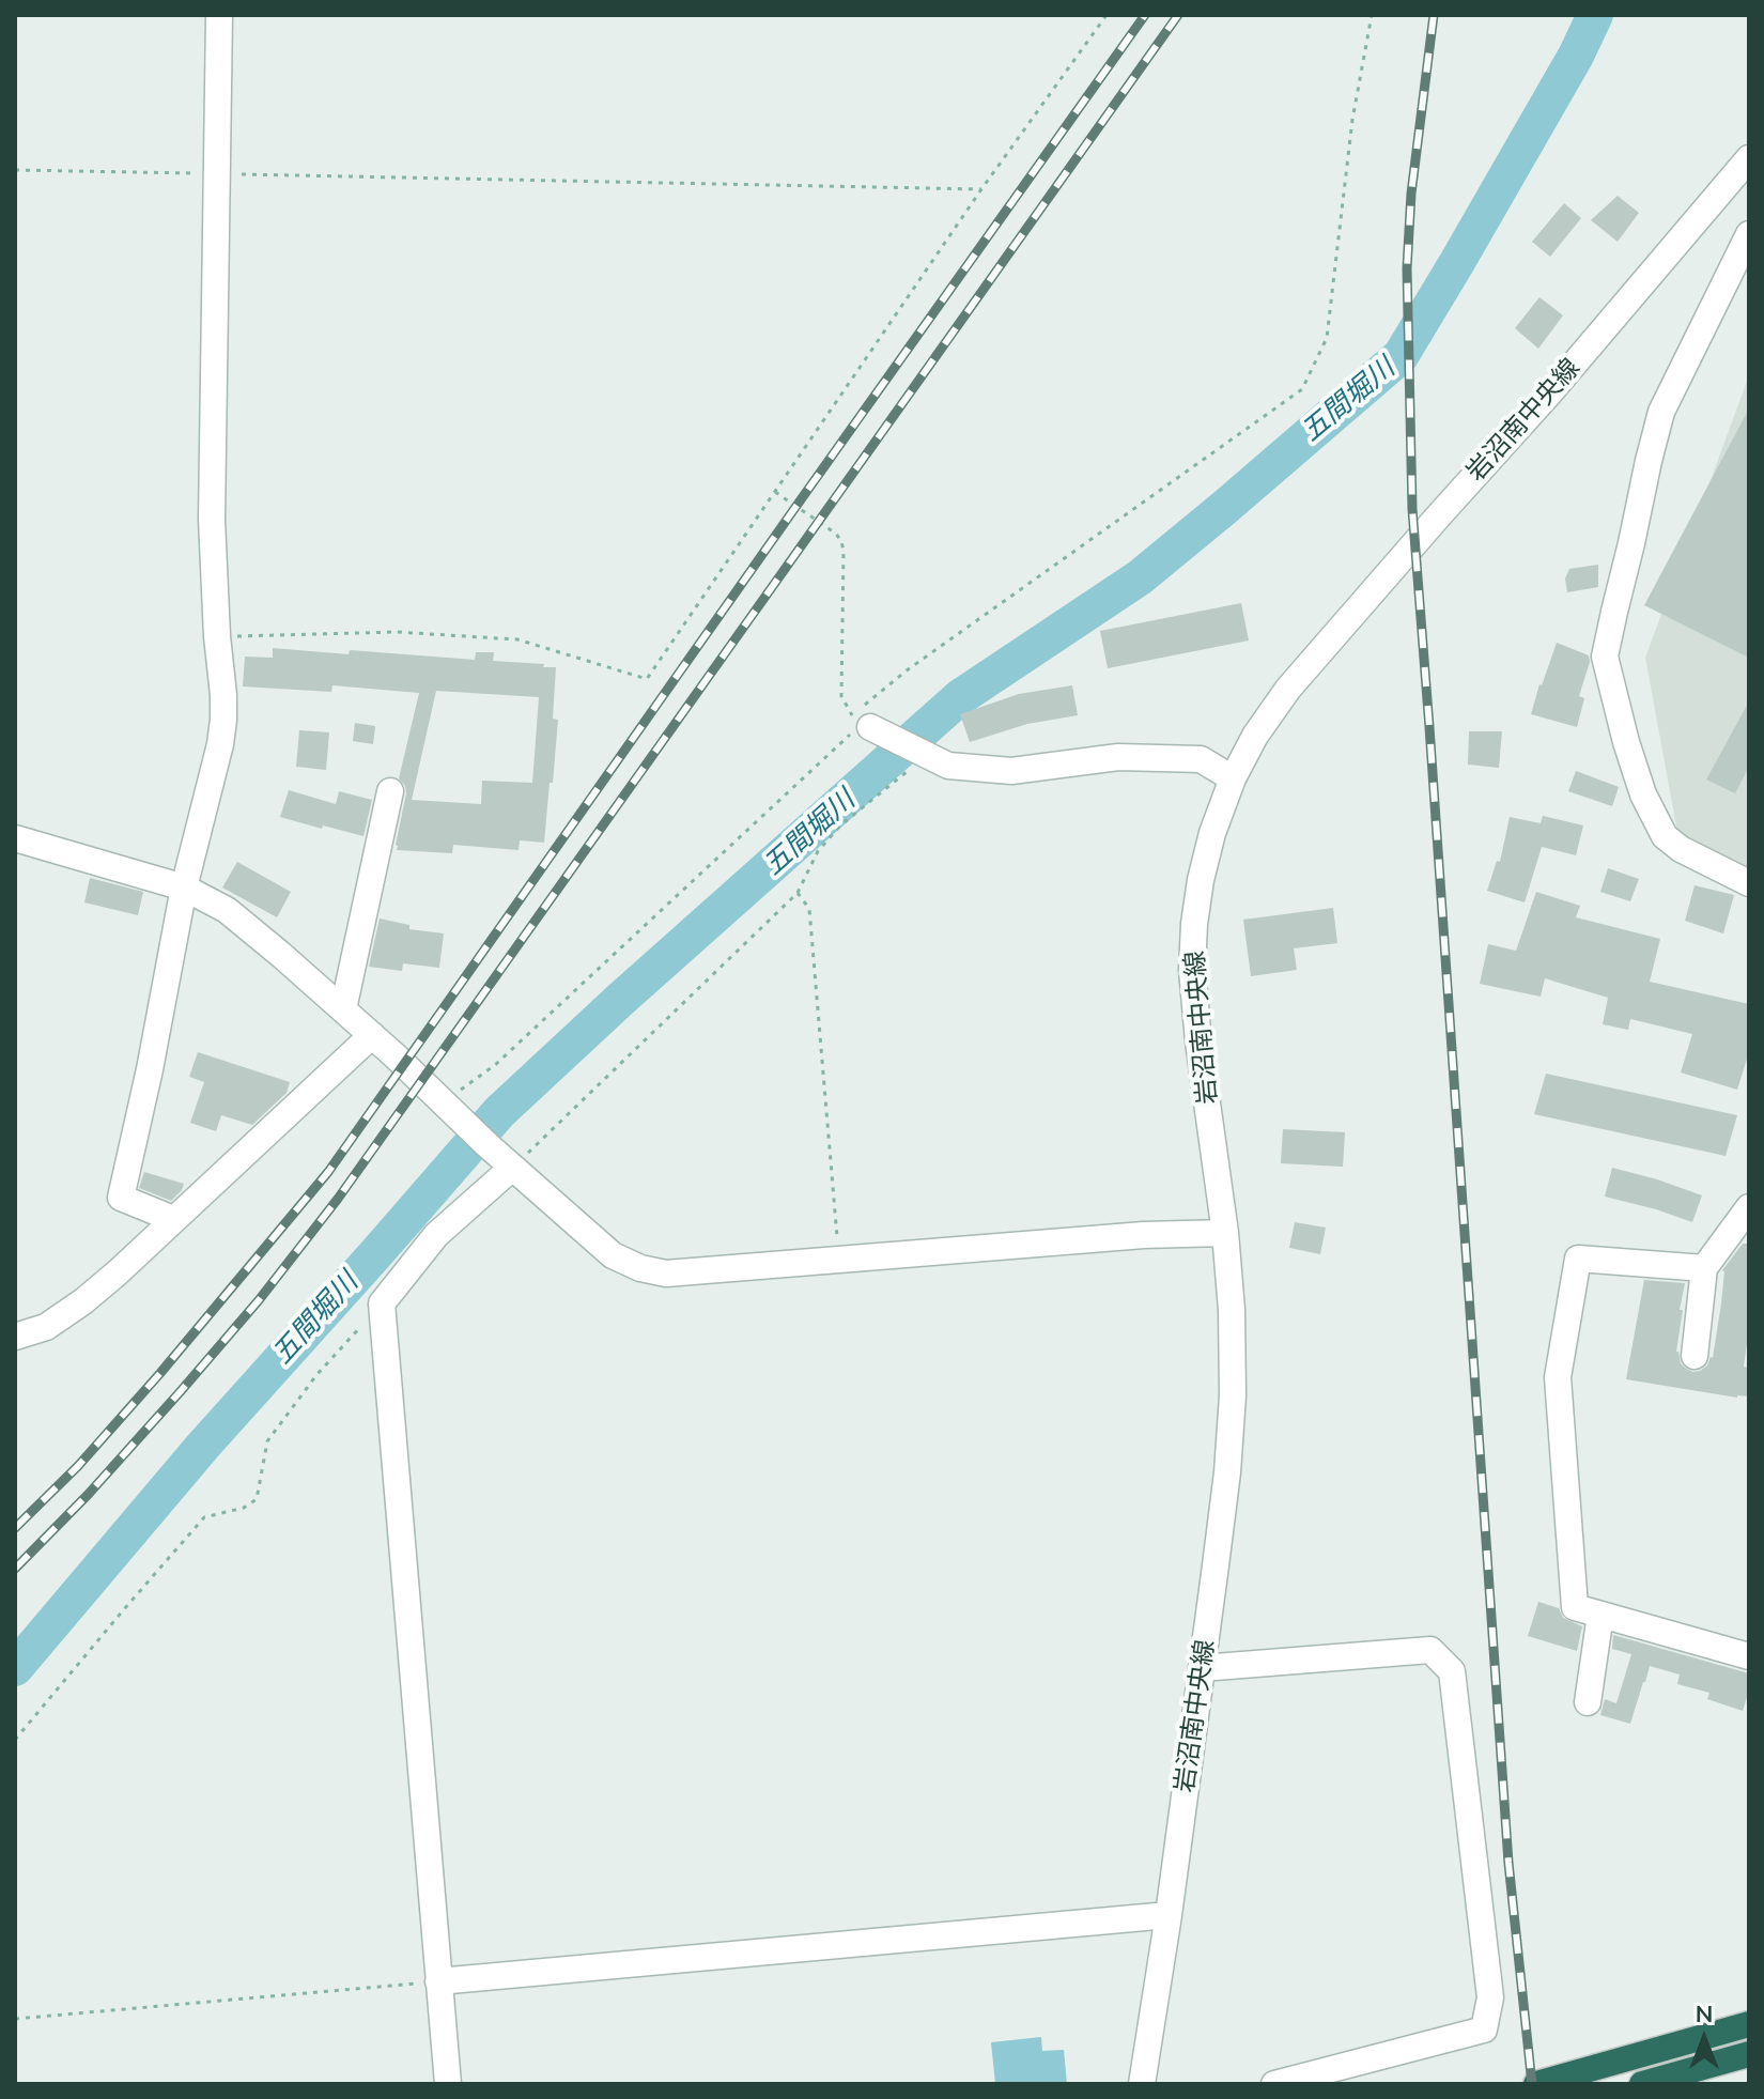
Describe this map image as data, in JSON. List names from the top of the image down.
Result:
{
  "streets": {
    "street": ["岩沼南中央線"]
  },
  "water": ["五間堀川"],
  "north": "top"
}
